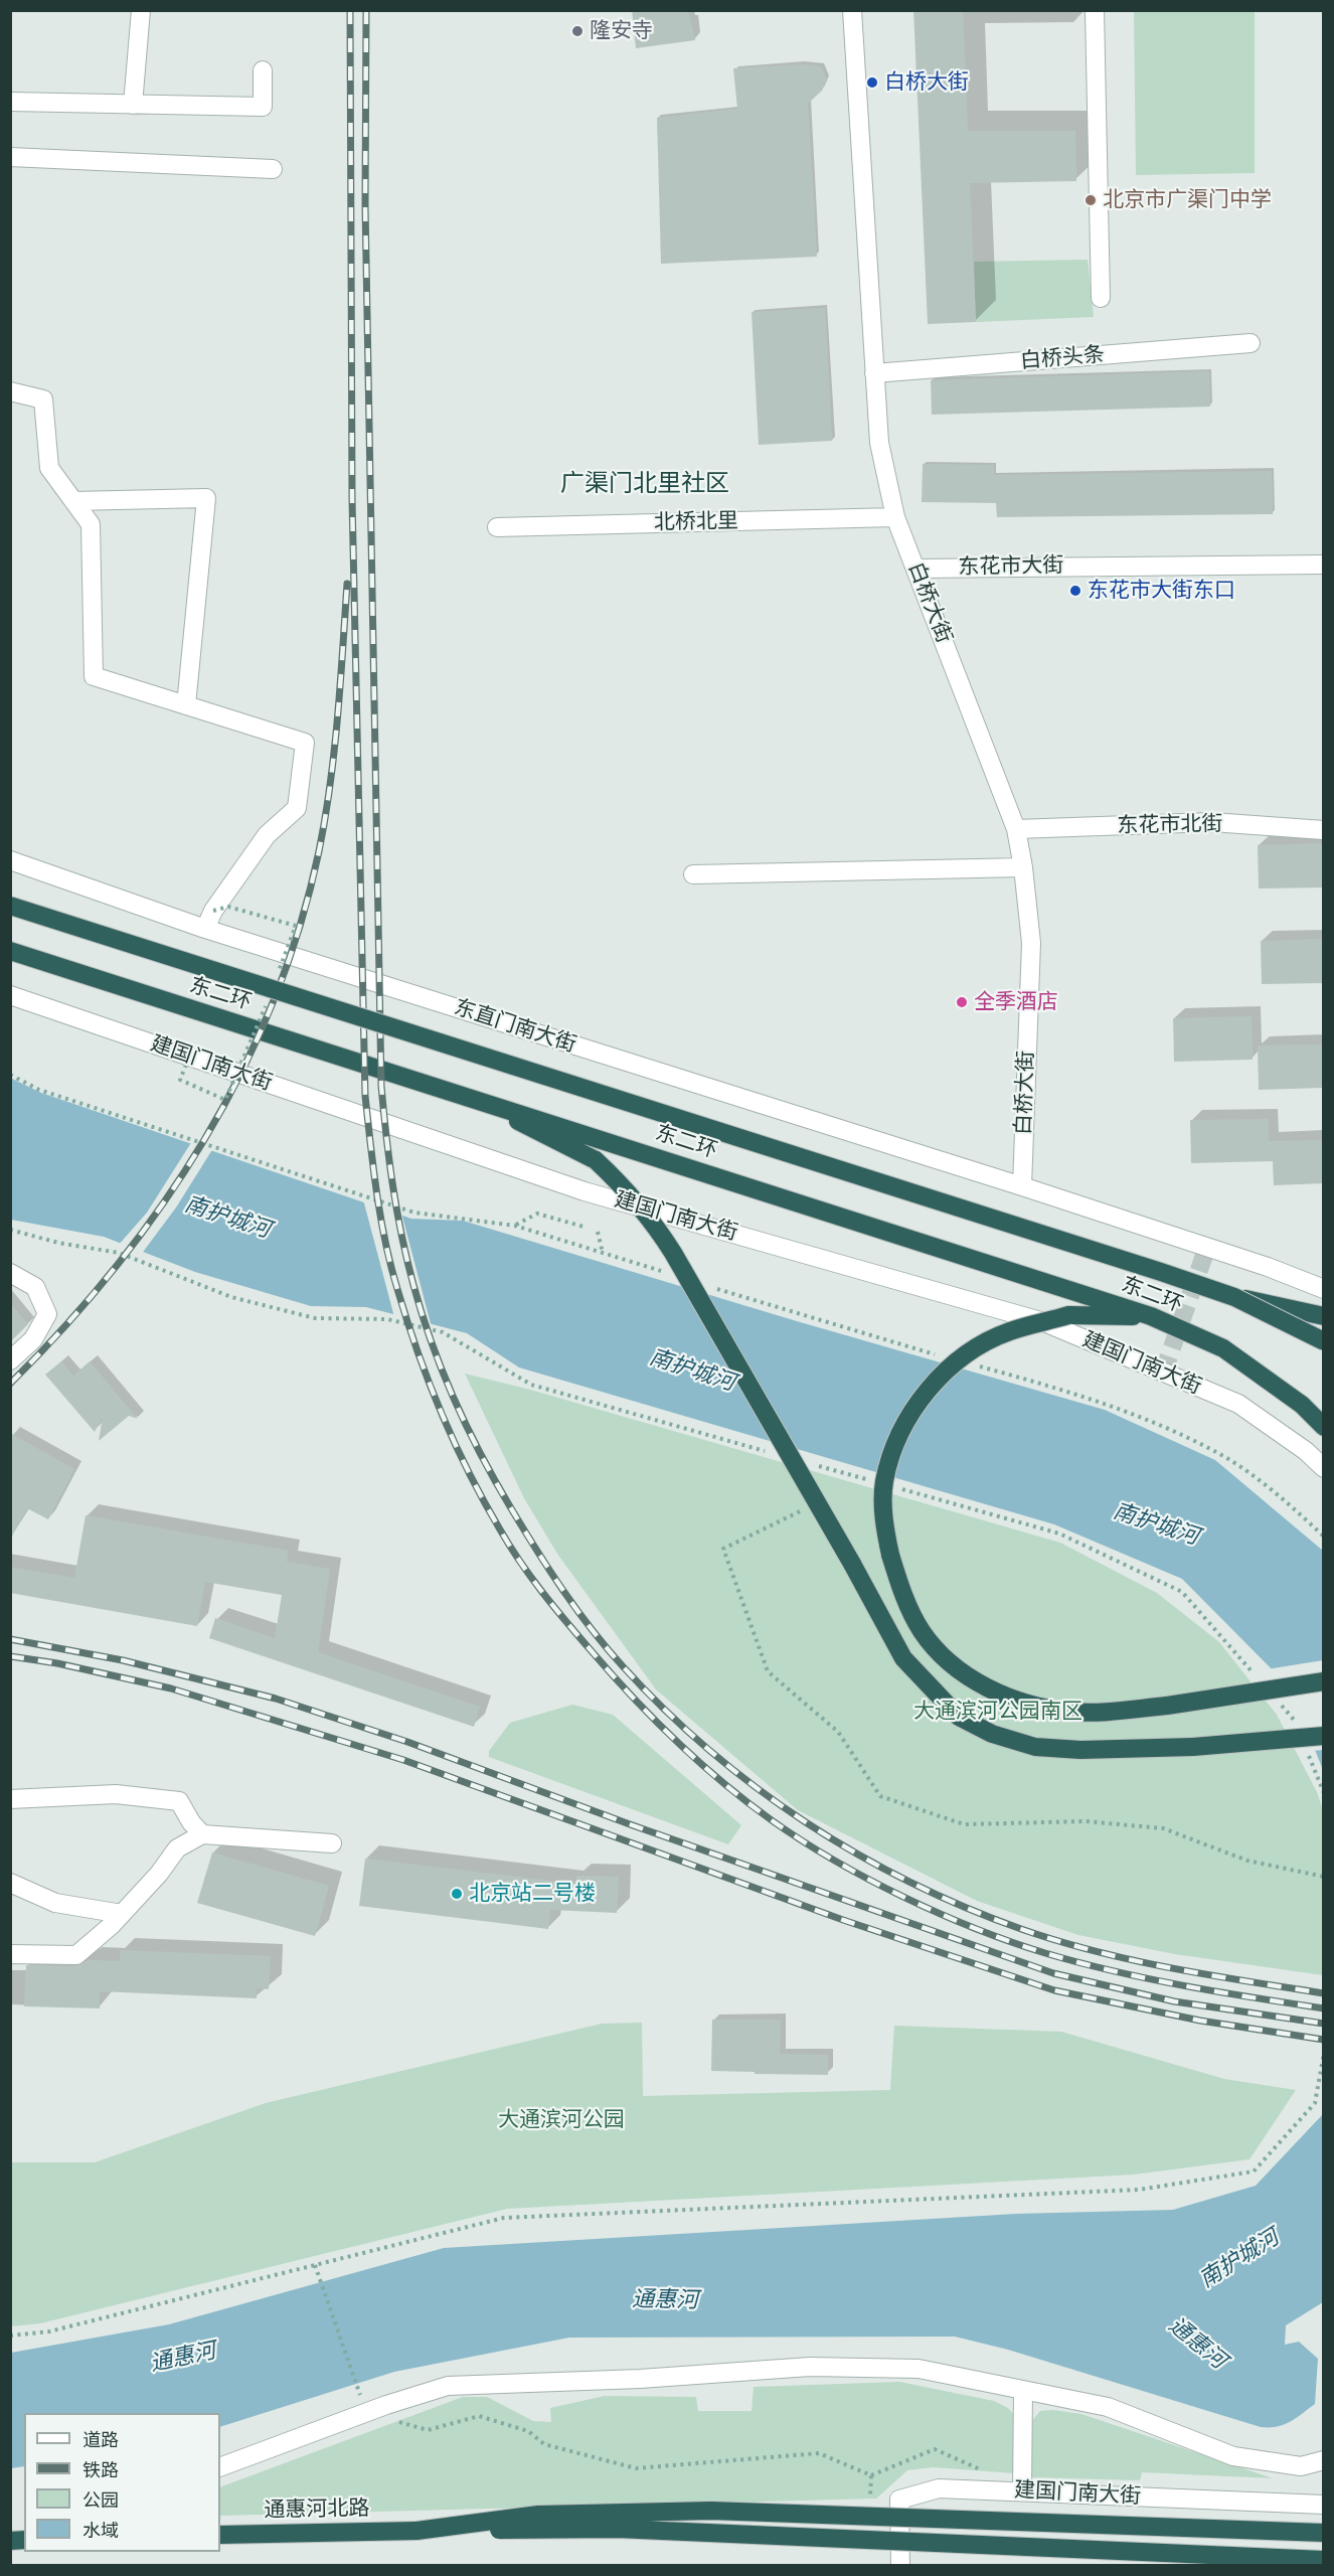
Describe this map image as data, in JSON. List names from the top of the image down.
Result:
{
  "streets": {
    "highway": ["东二环", "通惠河北路"],
    "street": [
      "白桥头条",
      "北桥北里",
      "东花市大街",
      "白桥大街",
      "东花市北街",
      "东直门南大街",
      "建国门南大街"
    ]
  },
  "crossings": [
    ["白桥头条", "白桥大街"],
    ["北桥北里", "白桥大街"],
    ["东花市大街", "白桥大街"],
    ["白桥大街", "东花市北街"],
    ["白桥大街", "东直门南大街"]
  ],
  "districts": ["广渠门北里社区"],
  "water": ["南护城河", "通惠河"],
  "parks": ["大通滨河公园南区", "大通滨河公园"],
  "places": [
    "隆安寺",
    "白桥大街",
    "北京市广渠门中学",
    "东花市大街东口",
    "全季酒店",
    "北京站二号楼"
  ],
  "legend": [
    "道路",
    "铁路",
    "公园",
    "水域"
  ]
}
